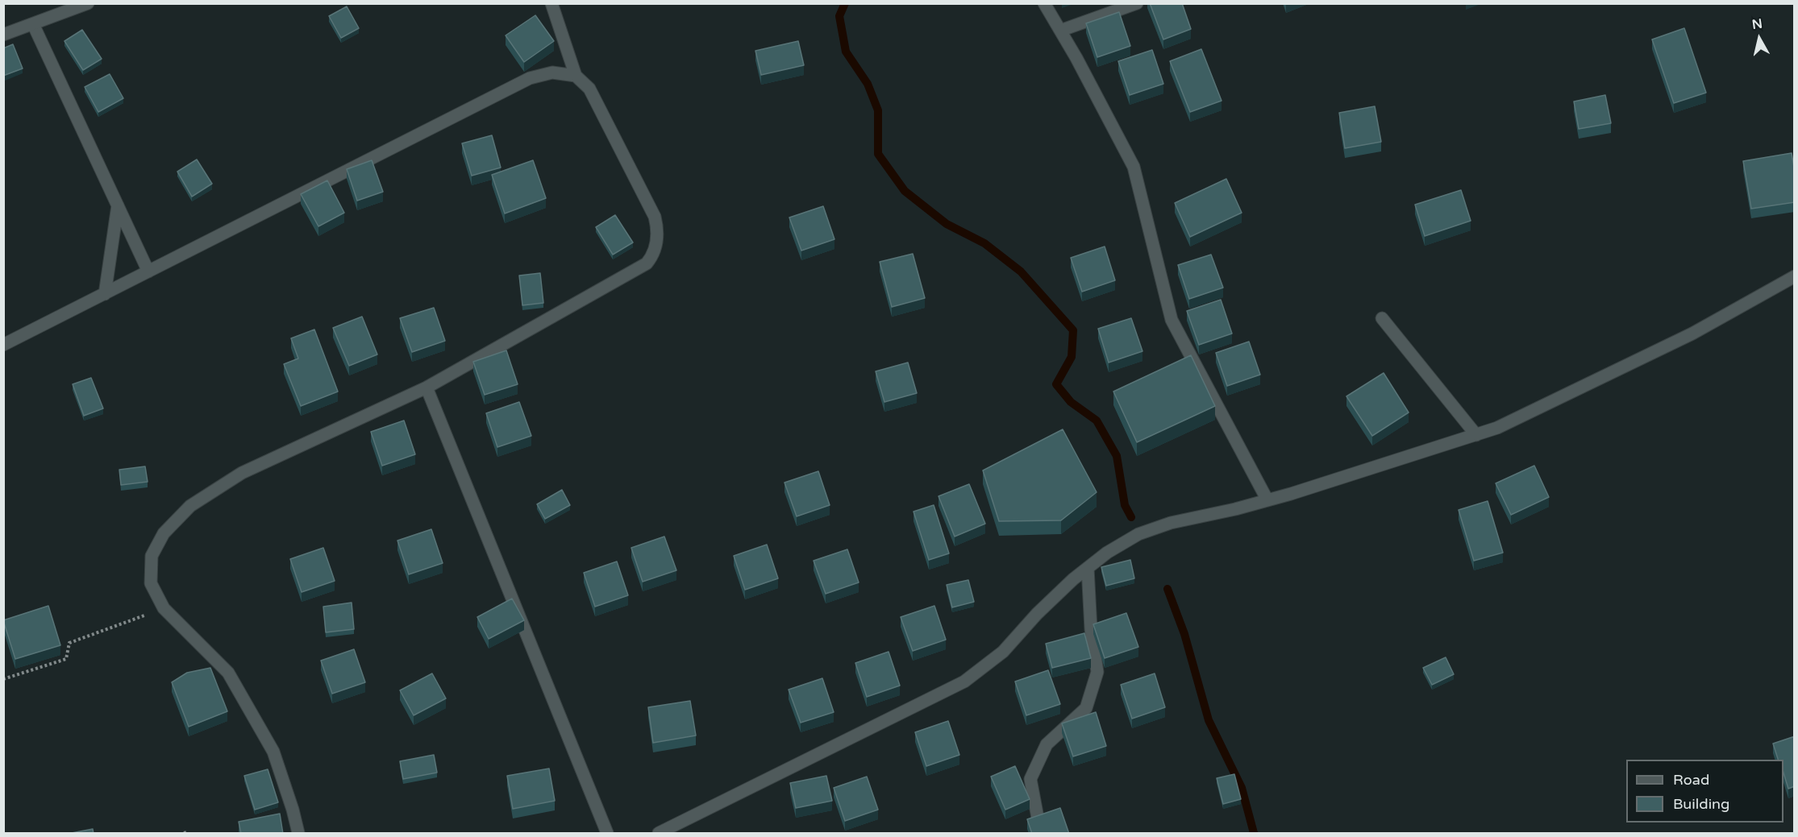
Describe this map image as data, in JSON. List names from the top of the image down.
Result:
{
  "legend": ["Road", "Building"],
  "north": "top"
}
